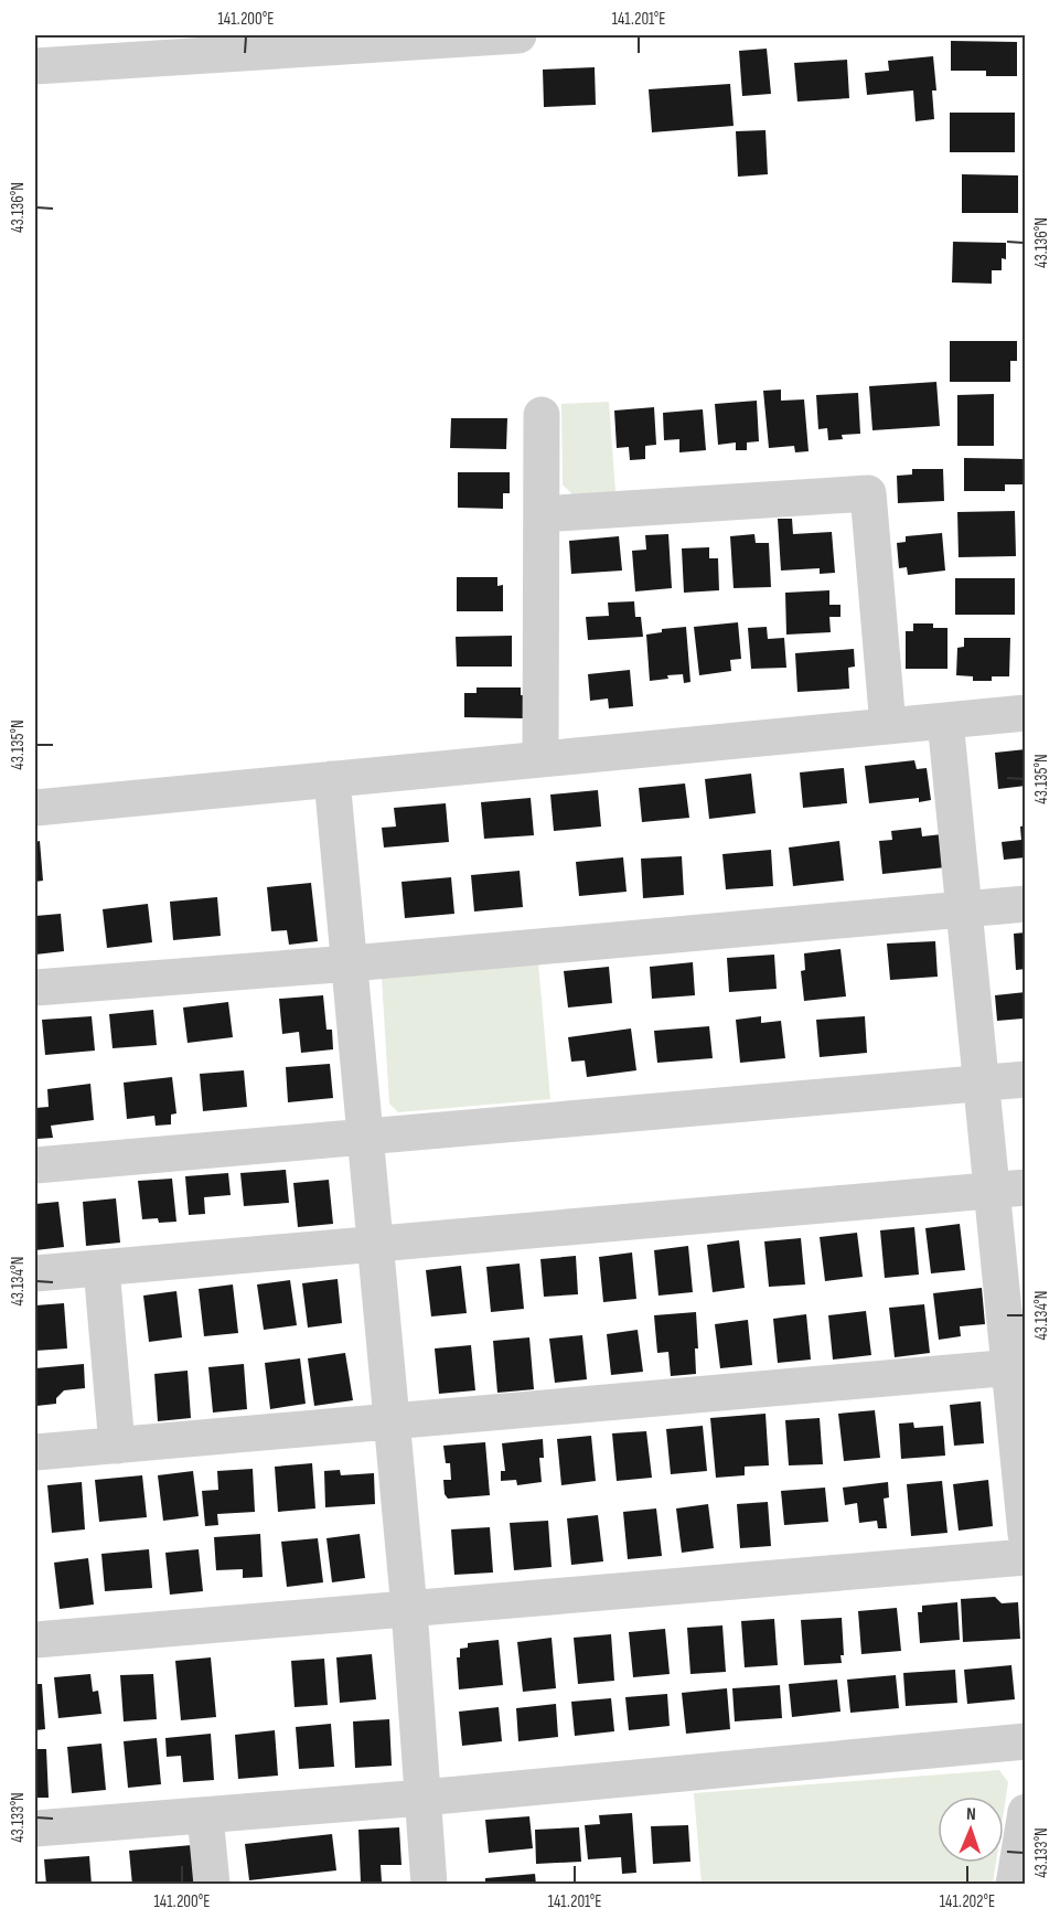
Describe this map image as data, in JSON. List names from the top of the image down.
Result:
{
  "north": "top",
  "coordinates": [
    "141.200°E",
    "141.201°E",
    "43.136°N",
    "43.135°N",
    "43.134°N",
    "43.133°N",
    "141.202°E"
  ]
}
